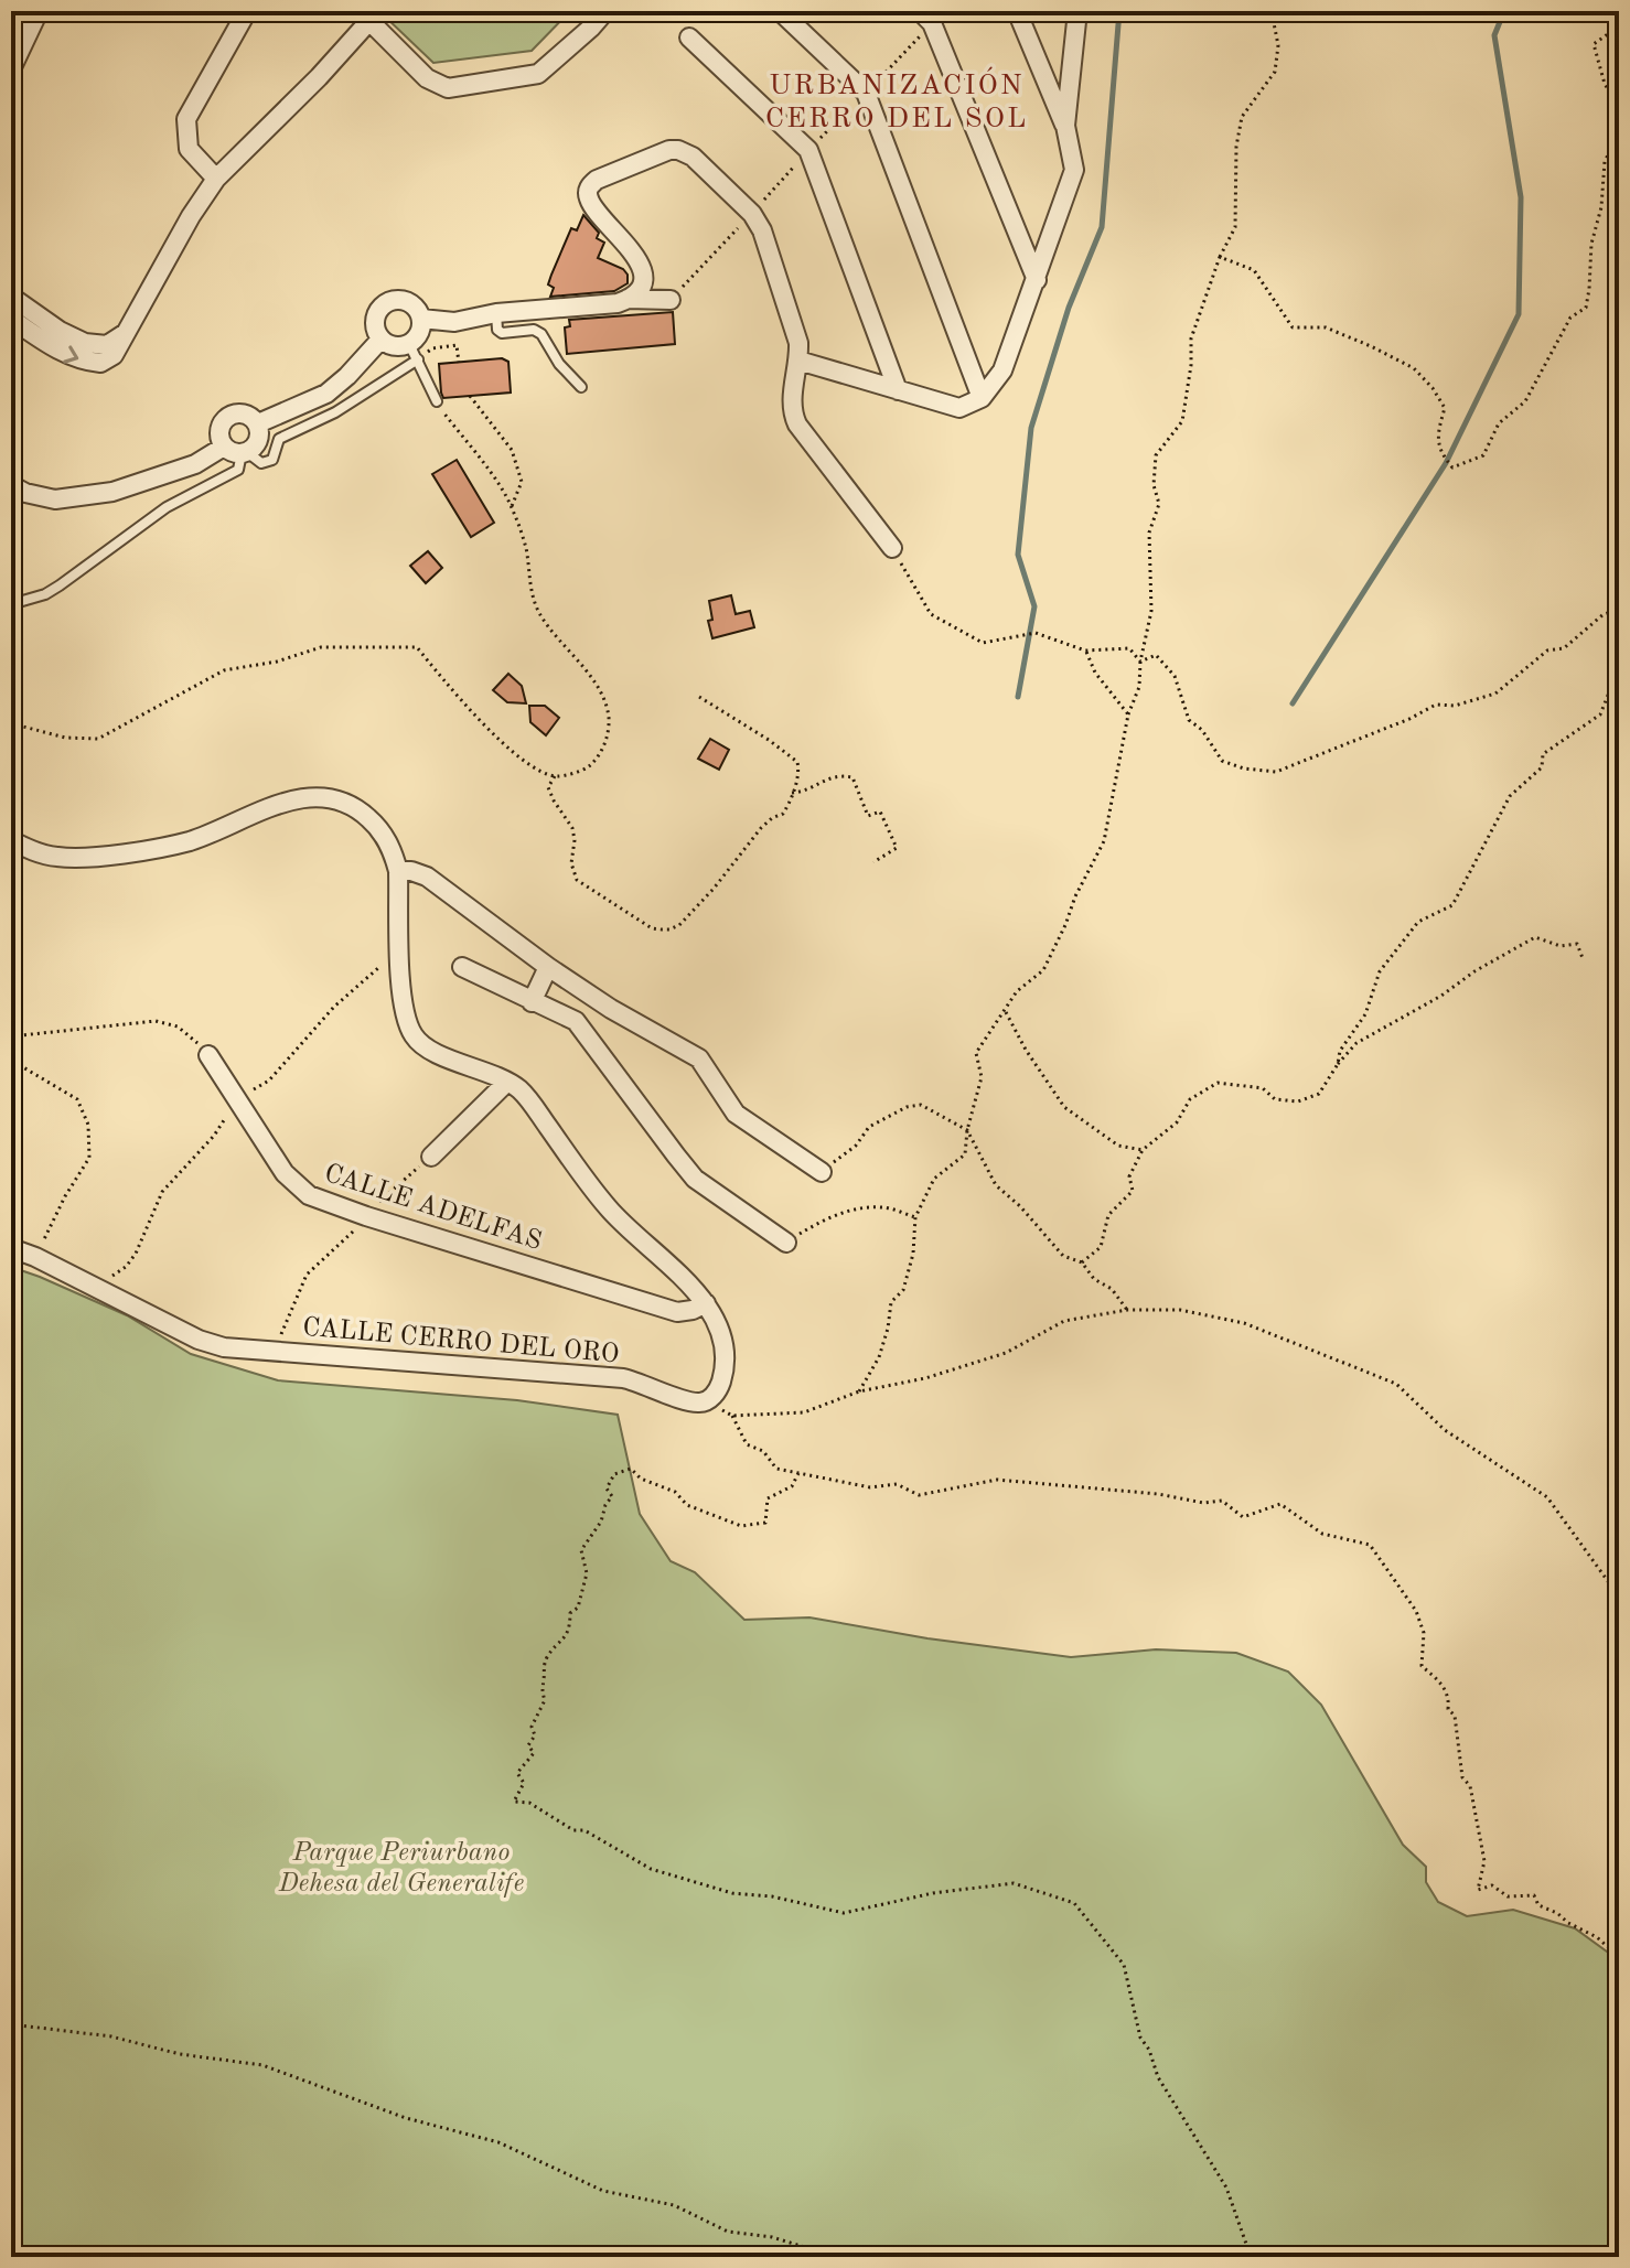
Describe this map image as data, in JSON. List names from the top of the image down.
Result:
{
  "streets": {
    "street": ["CALLE ADELFAS", "CALLE CERRO DEL ORO"]
  },
  "districts": ["URBANIZACIÓN CERRO DEL SOL"],
  "parks": ["Parque Periurbano Dehesa del Generalife"]
}
